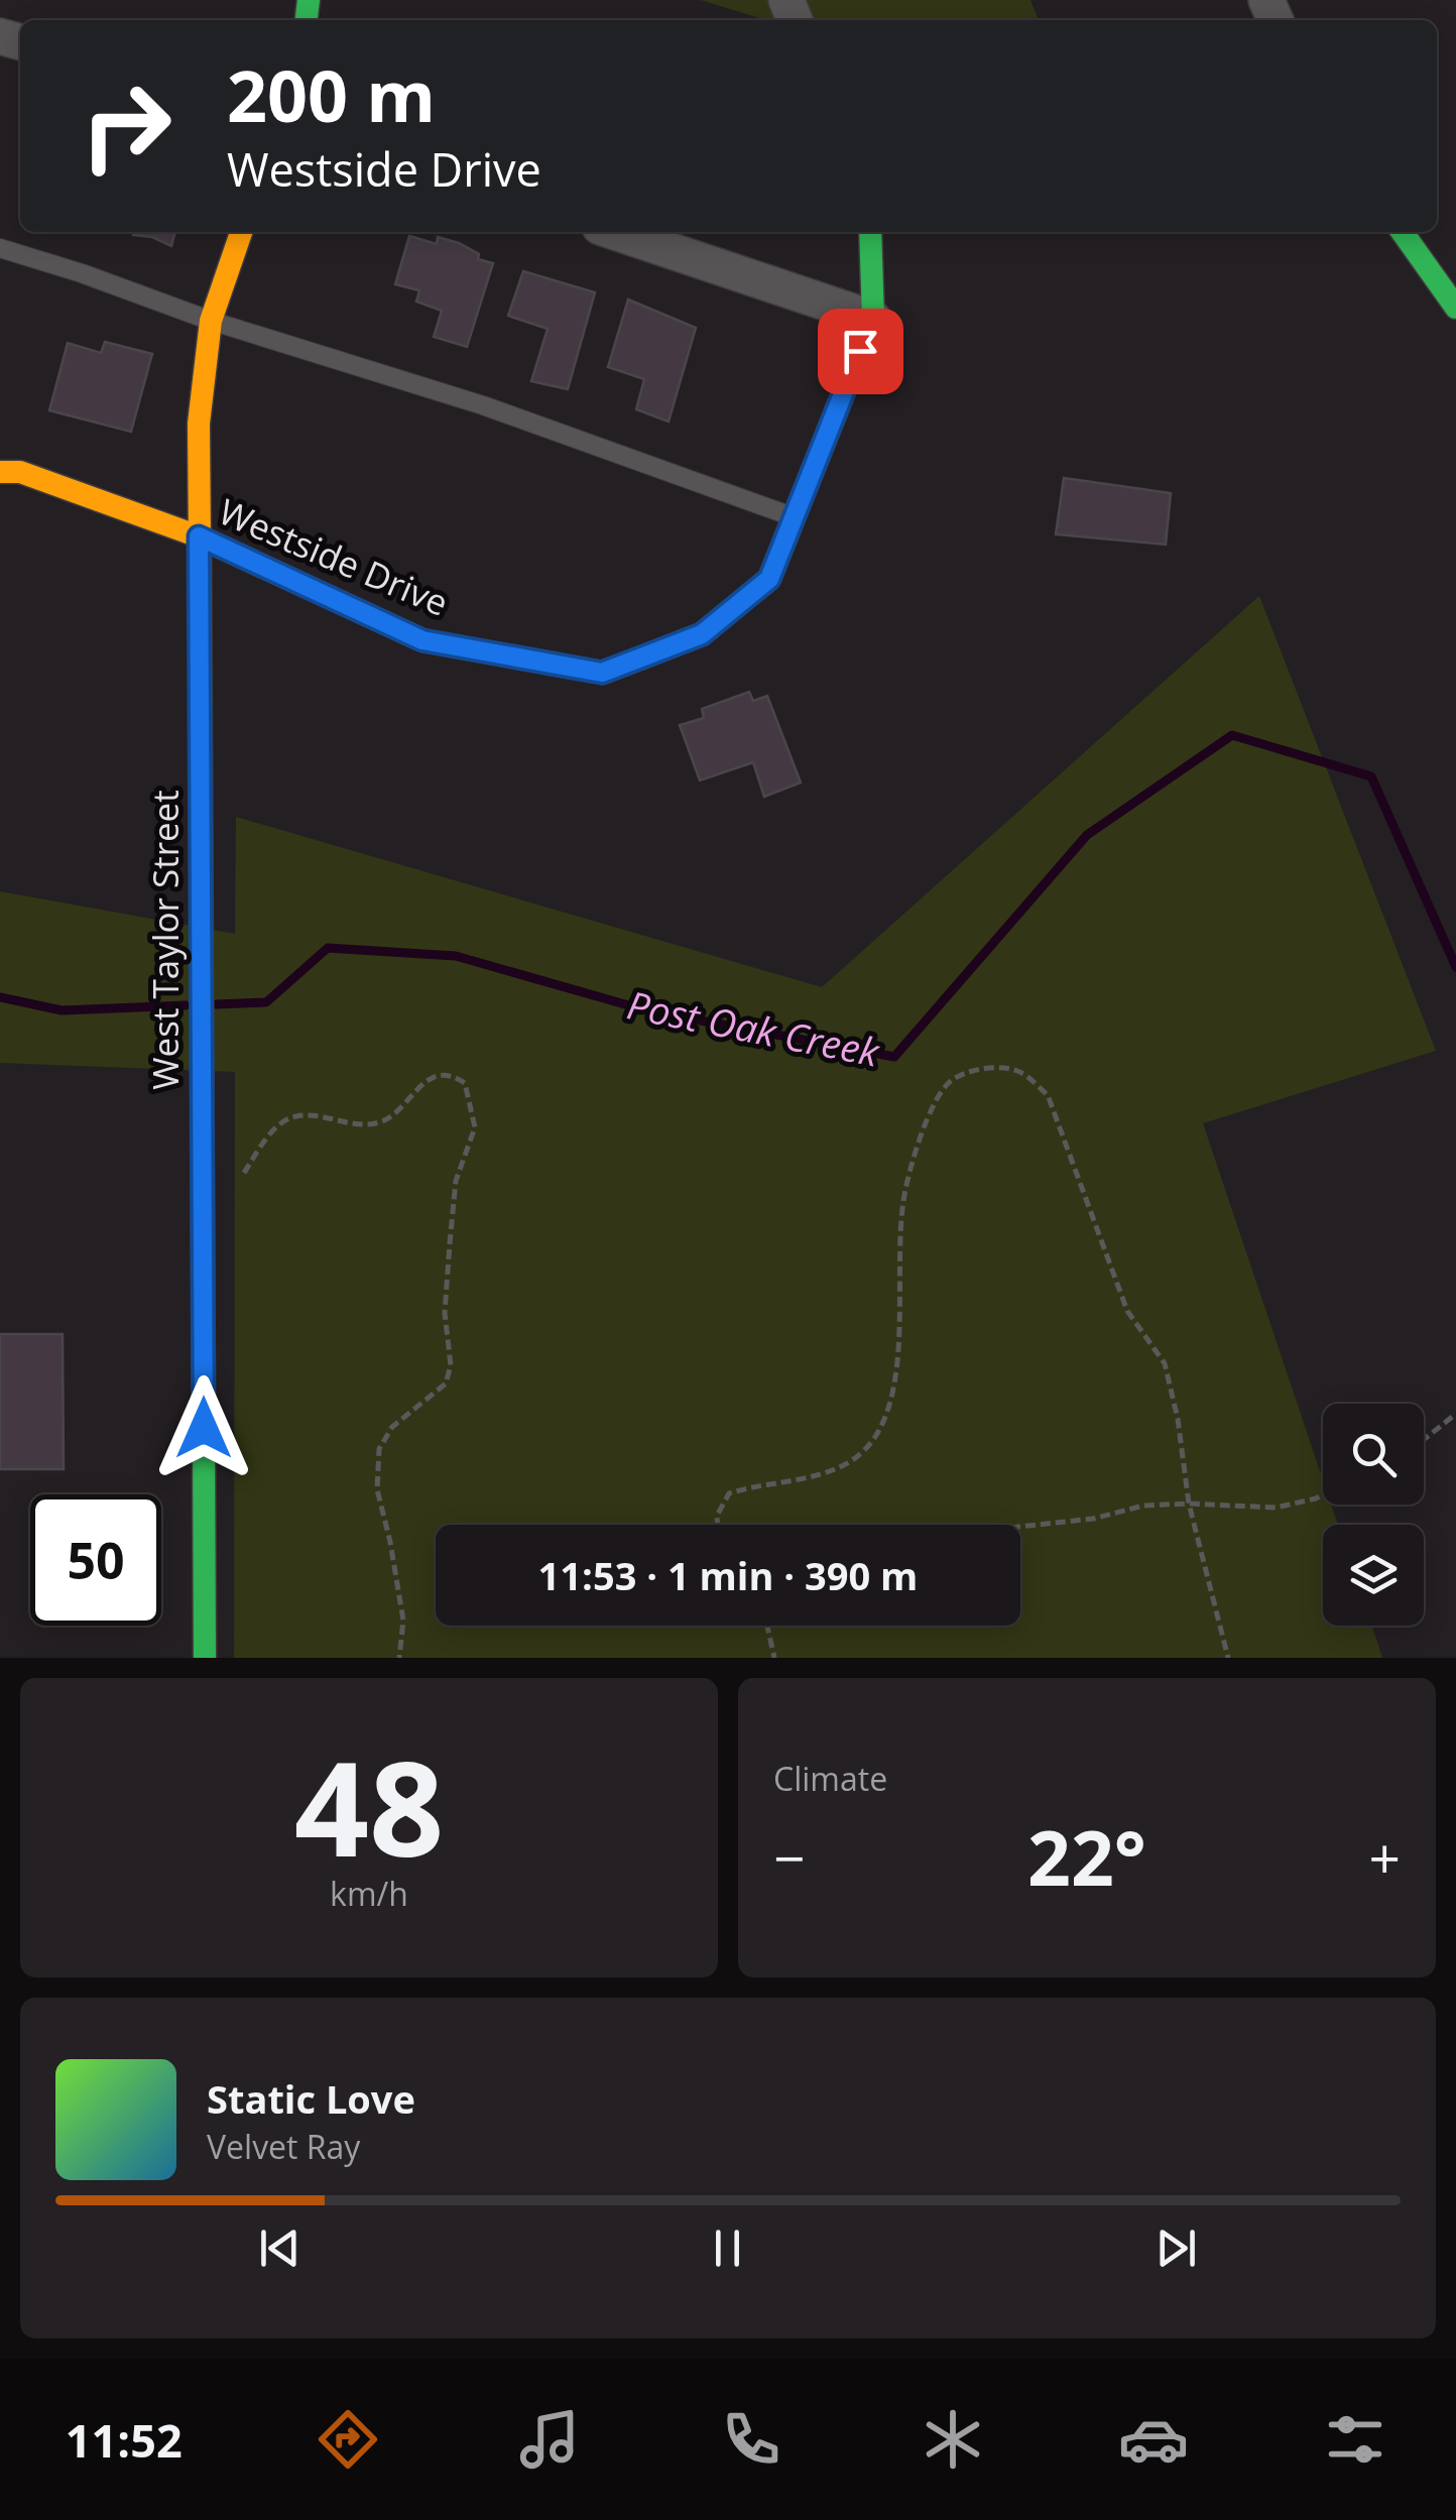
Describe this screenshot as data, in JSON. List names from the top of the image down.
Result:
{
  "streets": {
    "main road": ["Westside Drive", "West Taylor Street"]
  },
  "crossings": [
    ["Westside Drive", "West Taylor Street"]
  ],
  "water": ["Post Oak Creek"],
  "page": {
    "turn": ["200 m", "Westside Drive"],
    "limit": "50",
    "trip": "11:53 · 1 min · 390 m",
    "tile": [
      ["48", "km/h"],
      "Climate"
    ],
    "heat": ["−", "22°", "+"],
    "song": ["Static Love", "Velvet Ray"],
    "tabs": "11:52"
  }
}
